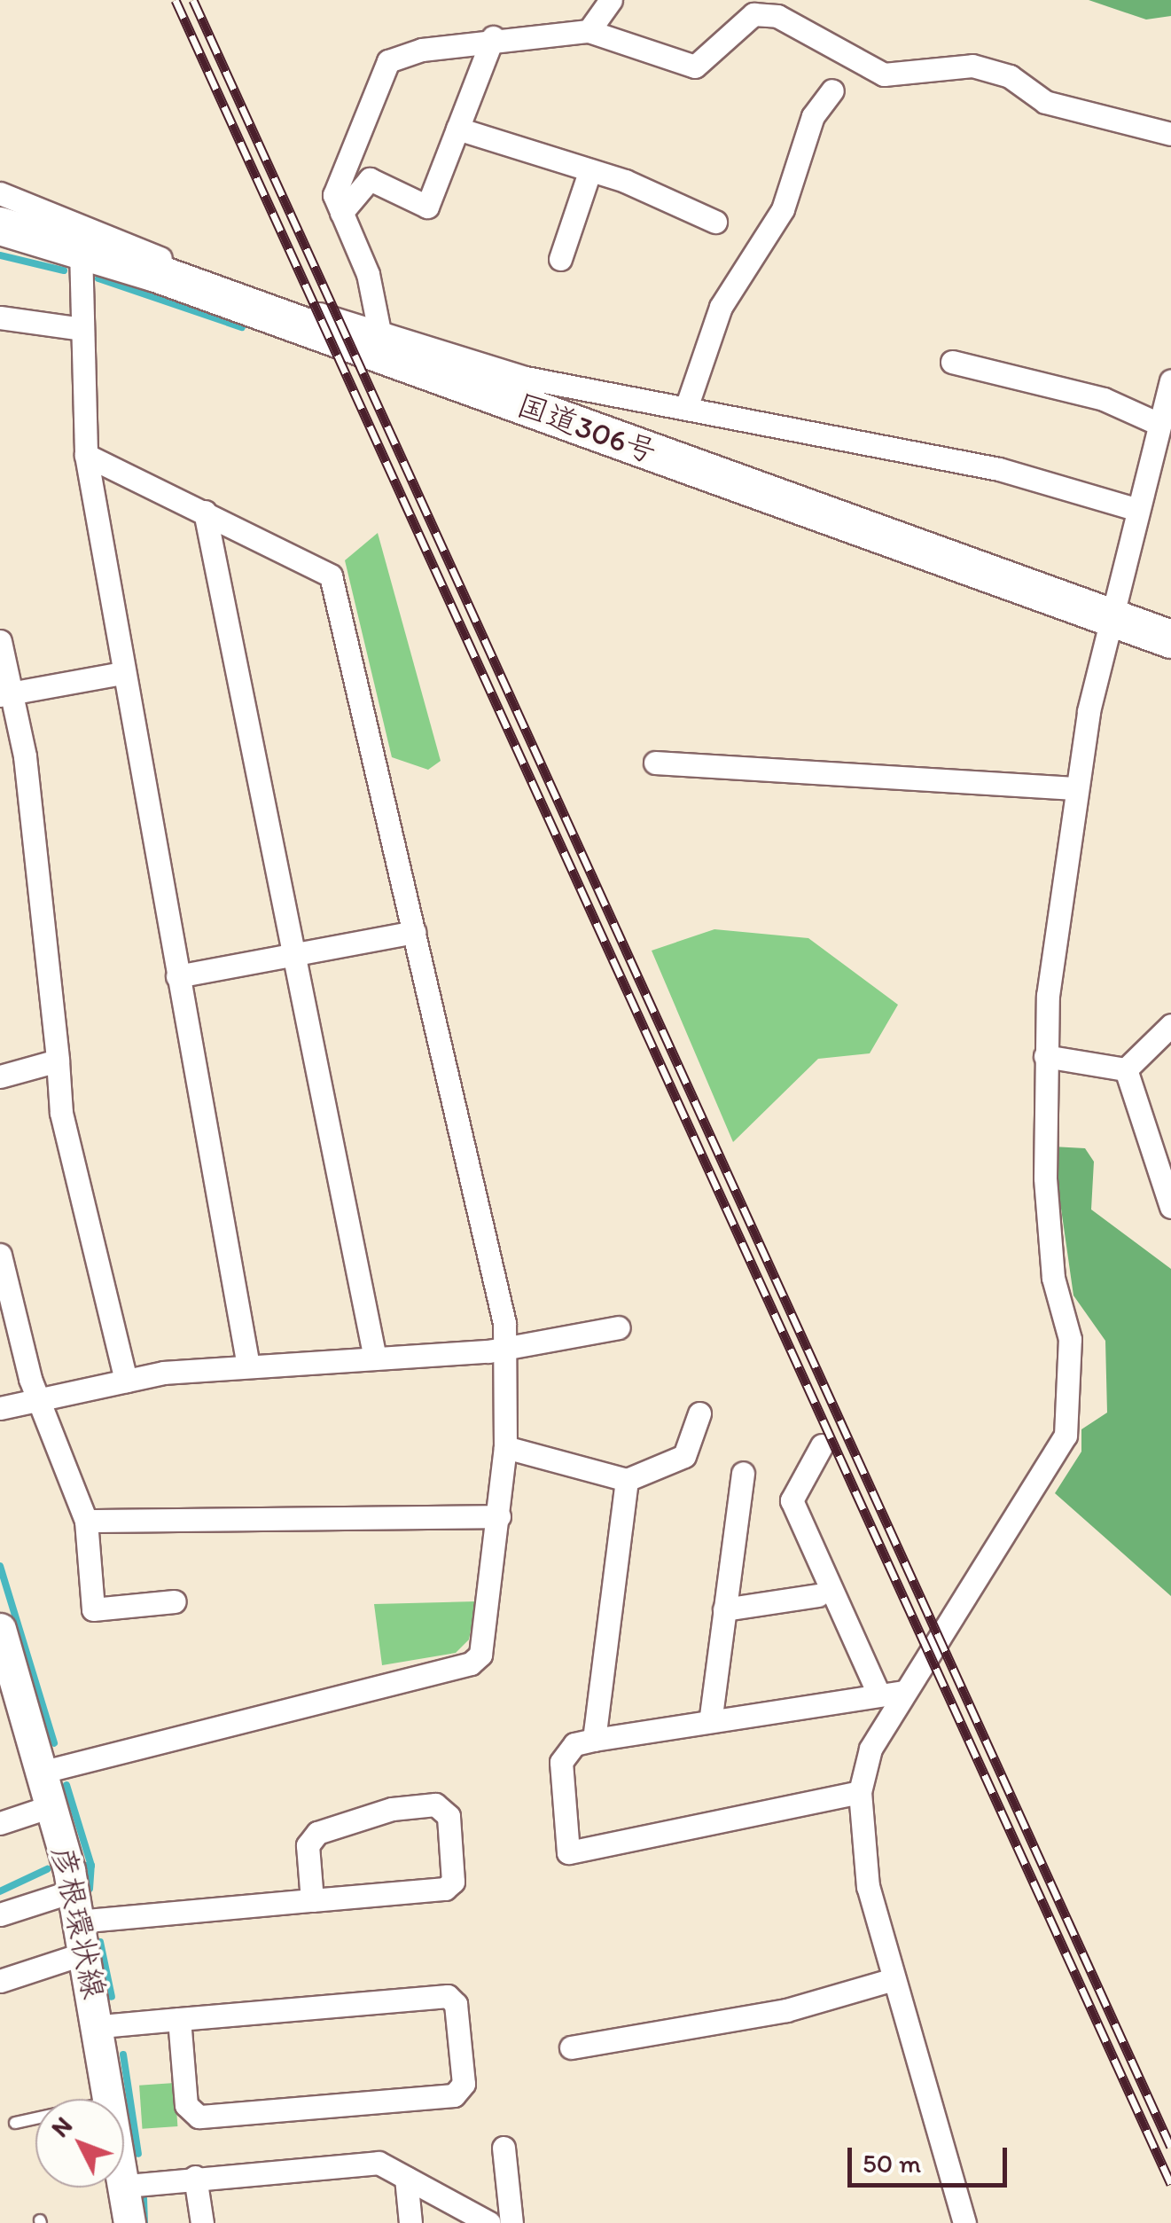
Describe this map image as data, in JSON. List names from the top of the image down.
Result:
{
  "streets": {
    "highway": ["国道306号"],
    "main road": ["彦根環状線"]
  },
  "scale_bar": "50 m",
  "north": "top left"
}
